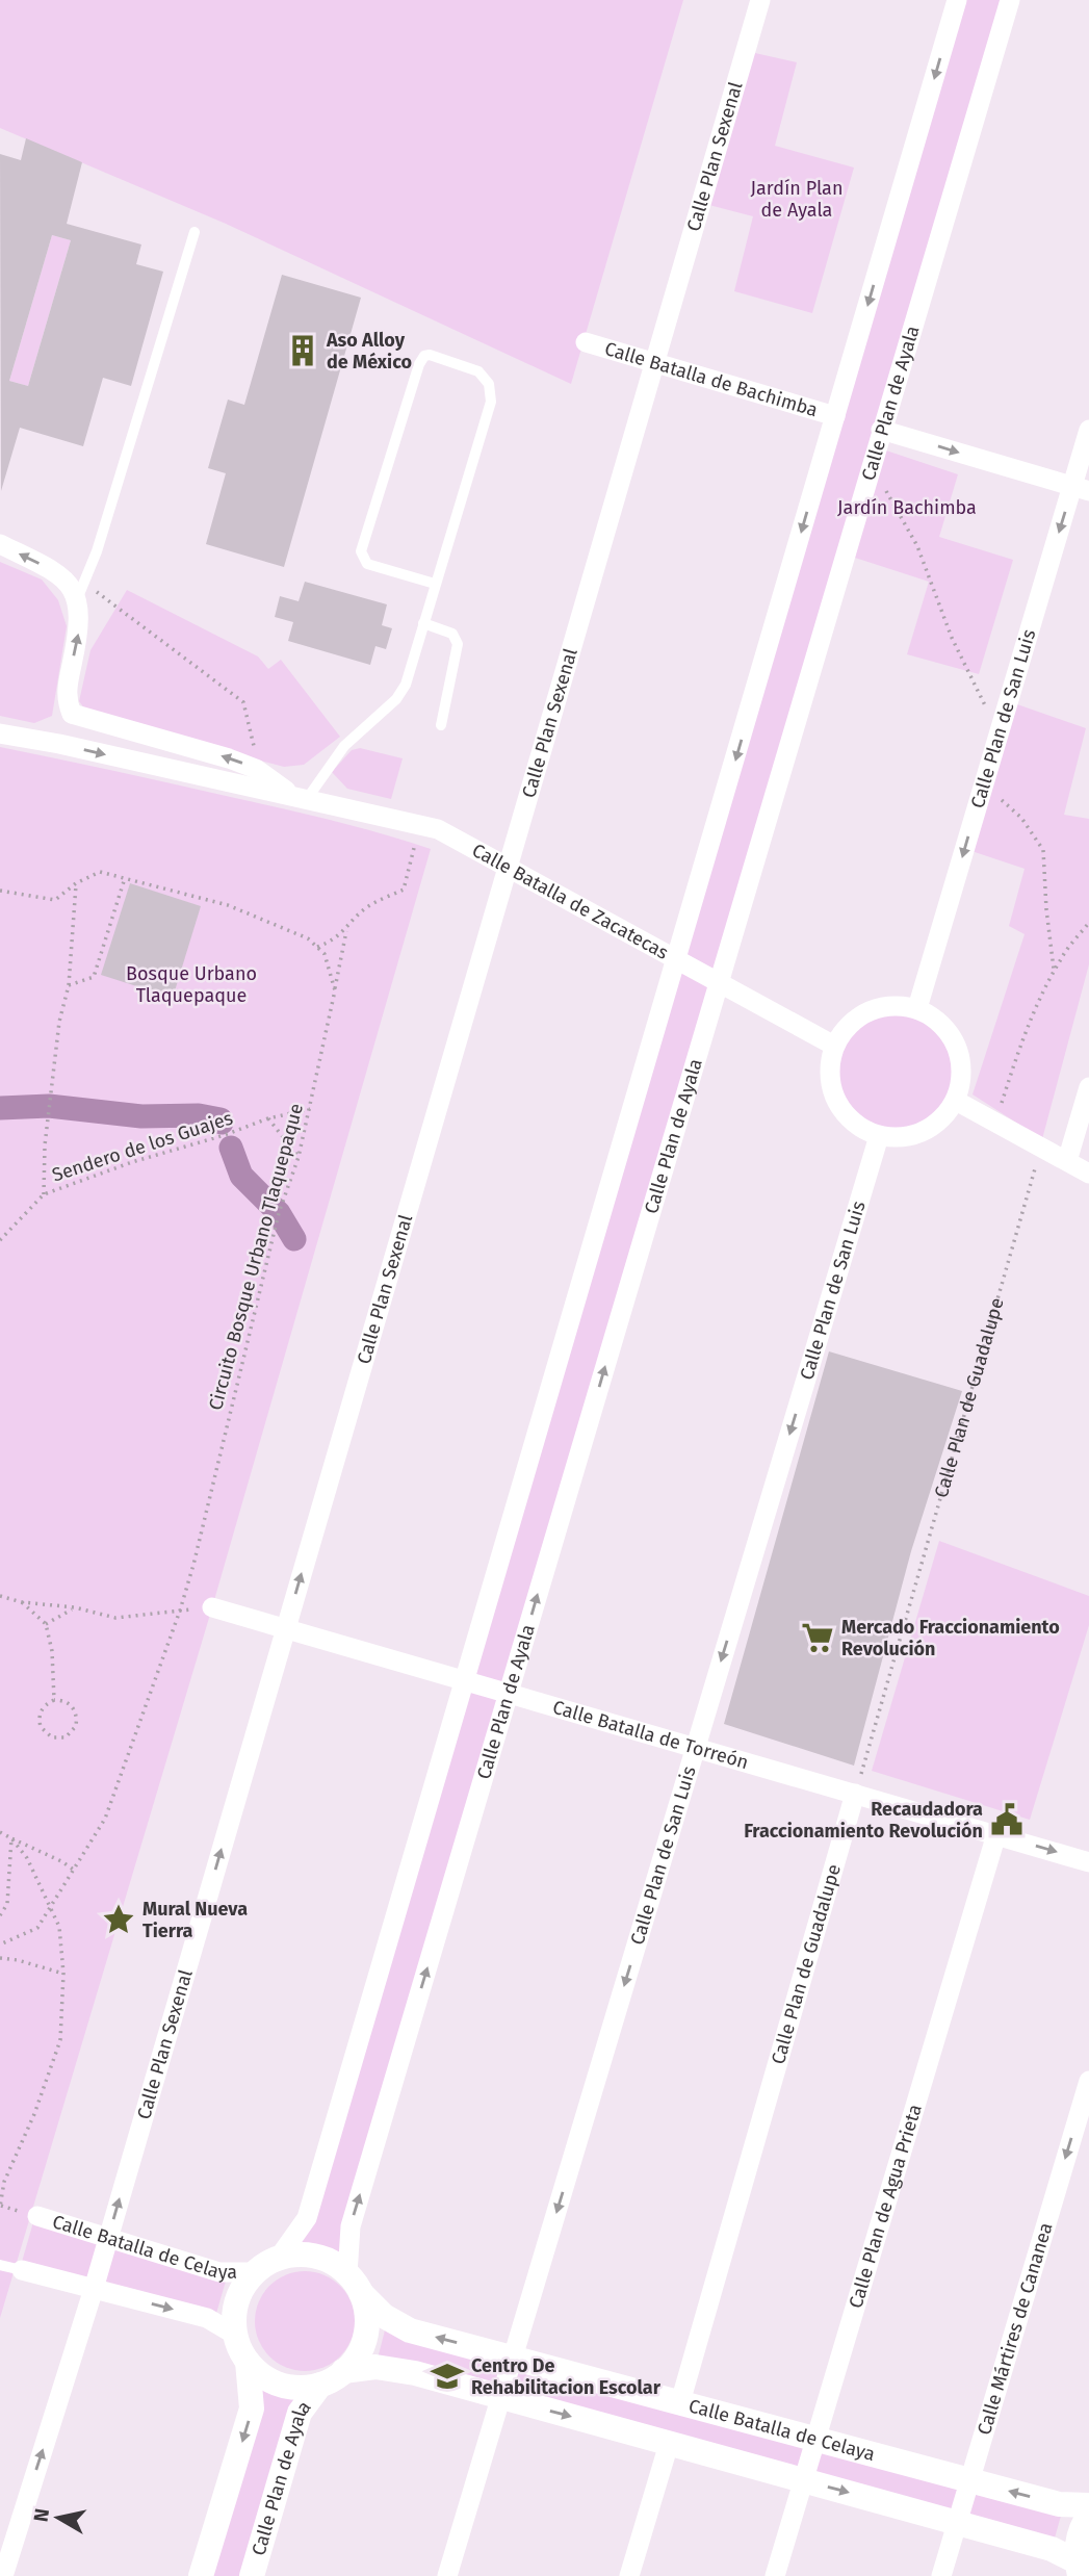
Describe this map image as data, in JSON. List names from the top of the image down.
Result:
{
  "streets": {
    "street": [
      "Calle Plan Sexenal",
      "Calle Batalla de Bachimba",
      "Calle Plan de Ayala",
      "Calle Plan de San Luis",
      "Calle Batalla de Zacatecas",
      "Calle Plan de Guadalupe",
      "Calle Batalla de Torreón",
      "Calle Plan de Agua Prieta",
      "Calle Batalla de Celaya",
      "Calle Mártires de Cananea"
    ],
    "path": ["Sendero de los Guajes", "Circuito Bosque Urbano Tlaquepaque"]
  },
  "crossings": [
    ["Calle Plan Sexenal", "Calle Batalla de Bachimba"],
    ["Calle Plan Sexenal", "Calle Batalla de Zacatecas"],
    ["Calle Plan Sexenal", "Calle Batalla de Torreón"],
    ["Calle Plan Sexenal", "Calle Batalla de Celaya"],
    ["Calle Plan de Ayala", "Calle Batalla de Zacatecas"],
    ["Calle Plan de Ayala", "Calle Batalla de Torreón"],
    ["Calle Plan de Ayala", "Calle Batalla de Celaya"],
    ["Calle Plan de San Luis", "Calle Batalla de Zacatecas"],
    ["Calle Plan de San Luis", "Calle Batalla de Torreón"],
    ["Calle Plan de San Luis", "Calle Batalla de Celaya"],
    ["Sendero de los Guajes", "Circuito Bosque Urbano Tlaquepaque"],
    ["Calle Plan de Guadalupe", "Calle Batalla de Torreón"],
    ["Calle Plan de Guadalupe", "Calle Batalla de Celaya"],
    ["Calle Batalla de Torreón", "Calle Plan de Agua Prieta"],
    ["Calle Plan de Agua Prieta", "Calle Batalla de Celaya"],
    ["Calle Batalla de Celaya", "Calle Mártires de Cananea"]
  ],
  "one_way": ["Calle Plan Sexenal", "Calle Plan de San Luis", "Calle Mártires de Cananea"],
  "parks": ["Jardín Plan de Ayala", "Jardín Bachimba", "Bosque Urbano Tlaquepaque"],
  "places": {
    "building": ["Aso Alloy de México"],
    "supermarket": ["Mercado Fraccionamiento Revolución"],
    "public building": ["Recaudadora Fraccionamiento Revolución"],
    "place": ["Mural Nueva Tierra"],
    "school or university": ["Centro De Rehabilitacion Escolar"]
  },
  "north": "left"
}
